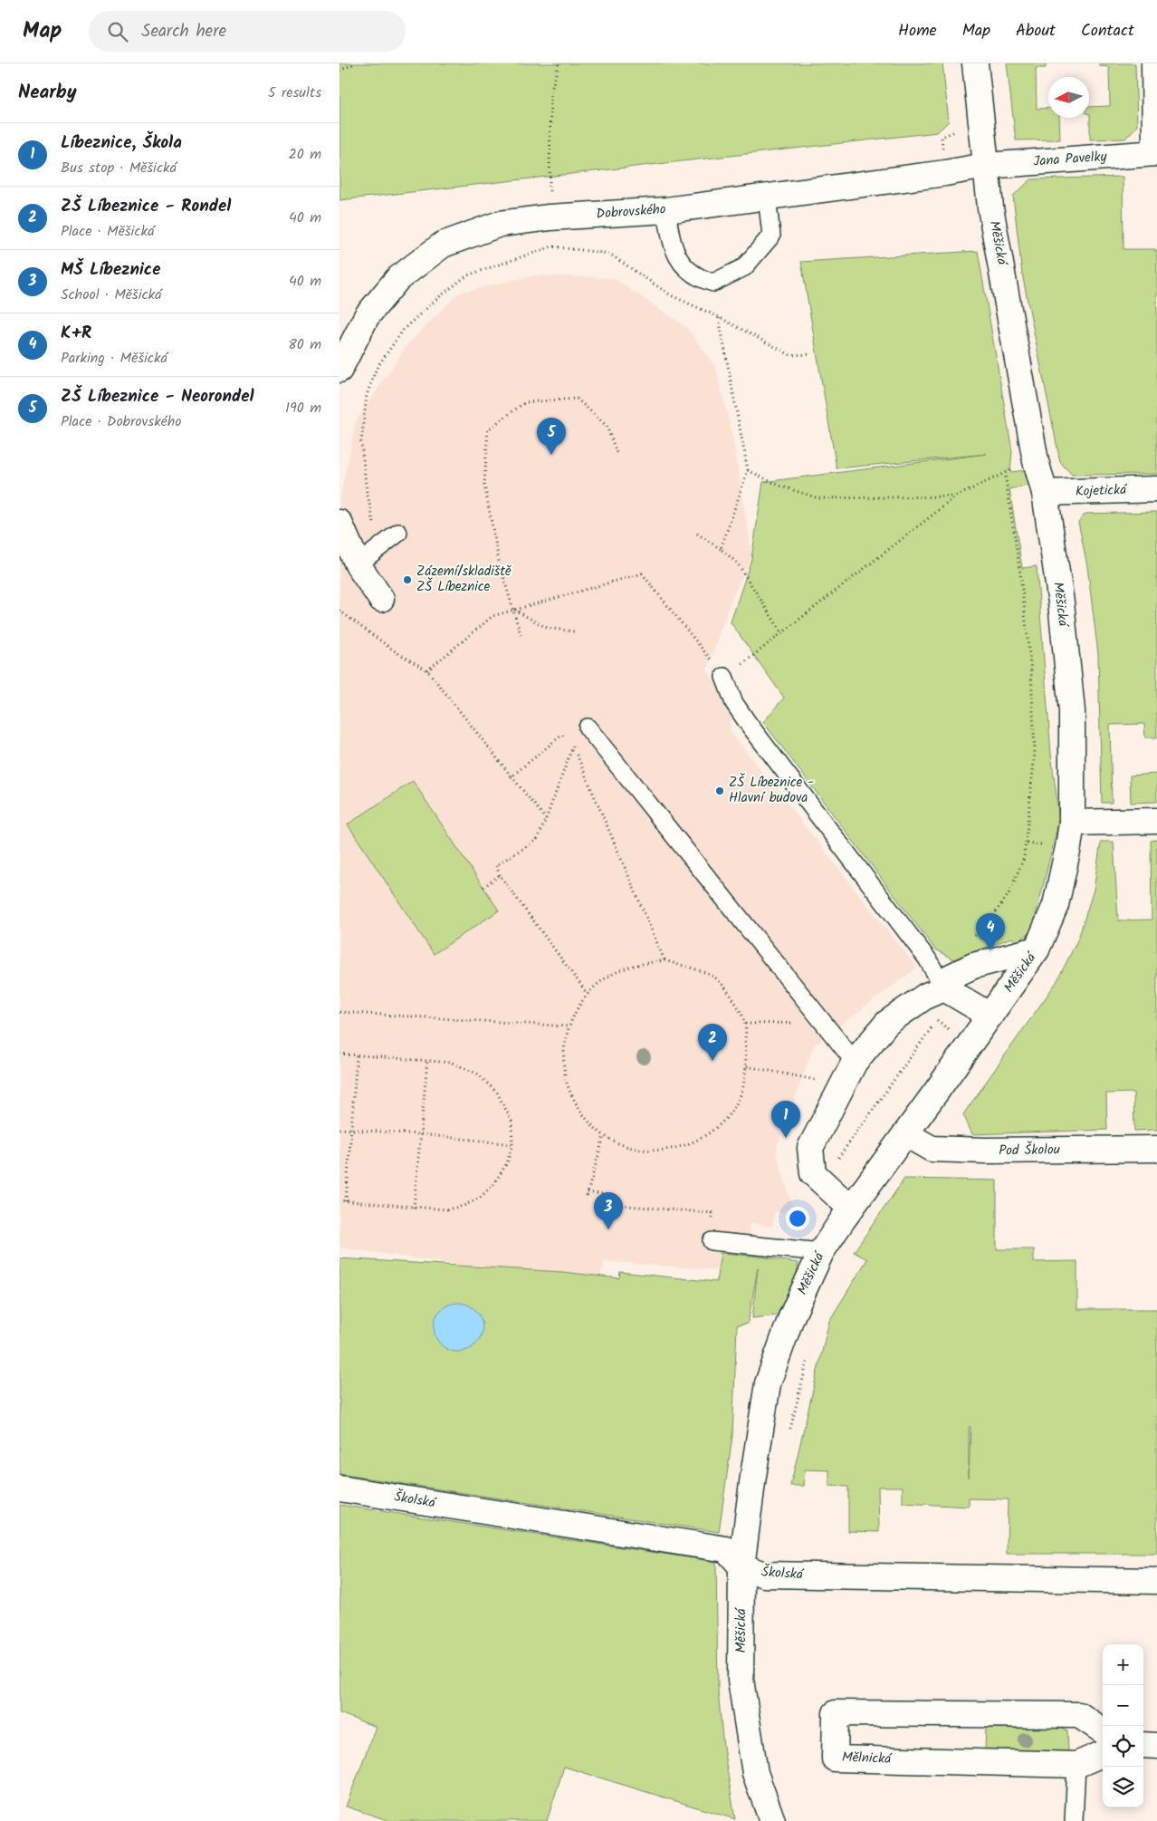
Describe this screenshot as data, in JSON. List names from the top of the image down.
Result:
{
  "streets": {
    "street": [
      "Jana Pavelky",
      "Dobrovského",
      "Měšická",
      "Kojetická",
      "Pod Školou",
      "Školská",
      "Mělnická"
    ]
  },
  "crossings": [
    ["Jana Pavelky", "Dobrovského"],
    ["Jana Pavelky", "Měšická"],
    ["Dobrovského", "Měšická"],
    ["Měšická", "Kojetická"],
    ["Měšická", "Pod Školou"],
    ["Měšická", "Školská"]
  ],
  "places": ["Zázemí/skladiště ZŠ Líbeznice", "ZŠ Líbeznice - Hlavní budova"],
  "north": "left",
  "page": {
    "header": "Map",
    "search": "Search here",
    "nav": [
      "Home",
      "Map",
      "About",
      "Contact"
    ],
    "heading": ["Nearby", "5 results"],
    "list": [
      {
        "mark": "1",
        "name": "Líbeznice, Škola",
        "note": "Bus stop · Měšická",
        "value": "20 m"
      },
      {
        "mark": "2",
        "name": "ZŠ Líbeznice - Rondel",
        "note": "Place · Měšická",
        "value": "40 m"
      },
      {
        "mark": "3",
        "name": "MŠ Líbeznice",
        "note": "School · Měšická",
        "value": "40 m"
      },
      {
        "mark": "4",
        "name": "K+R",
        "note": "Parking · Měšická",
        "value": "80 m"
      },
      {
        "mark": "5",
        "name": "ZŠ Líbeznice - Neorondel",
        "note": "Place · Dobrovského",
        "value": "190 m"
      }
    ],
    "pins": [
      "5",
      "4",
      "2",
      "1",
      "3"
    ],
    "map_buttons": ["+", "−"]
  }
}
